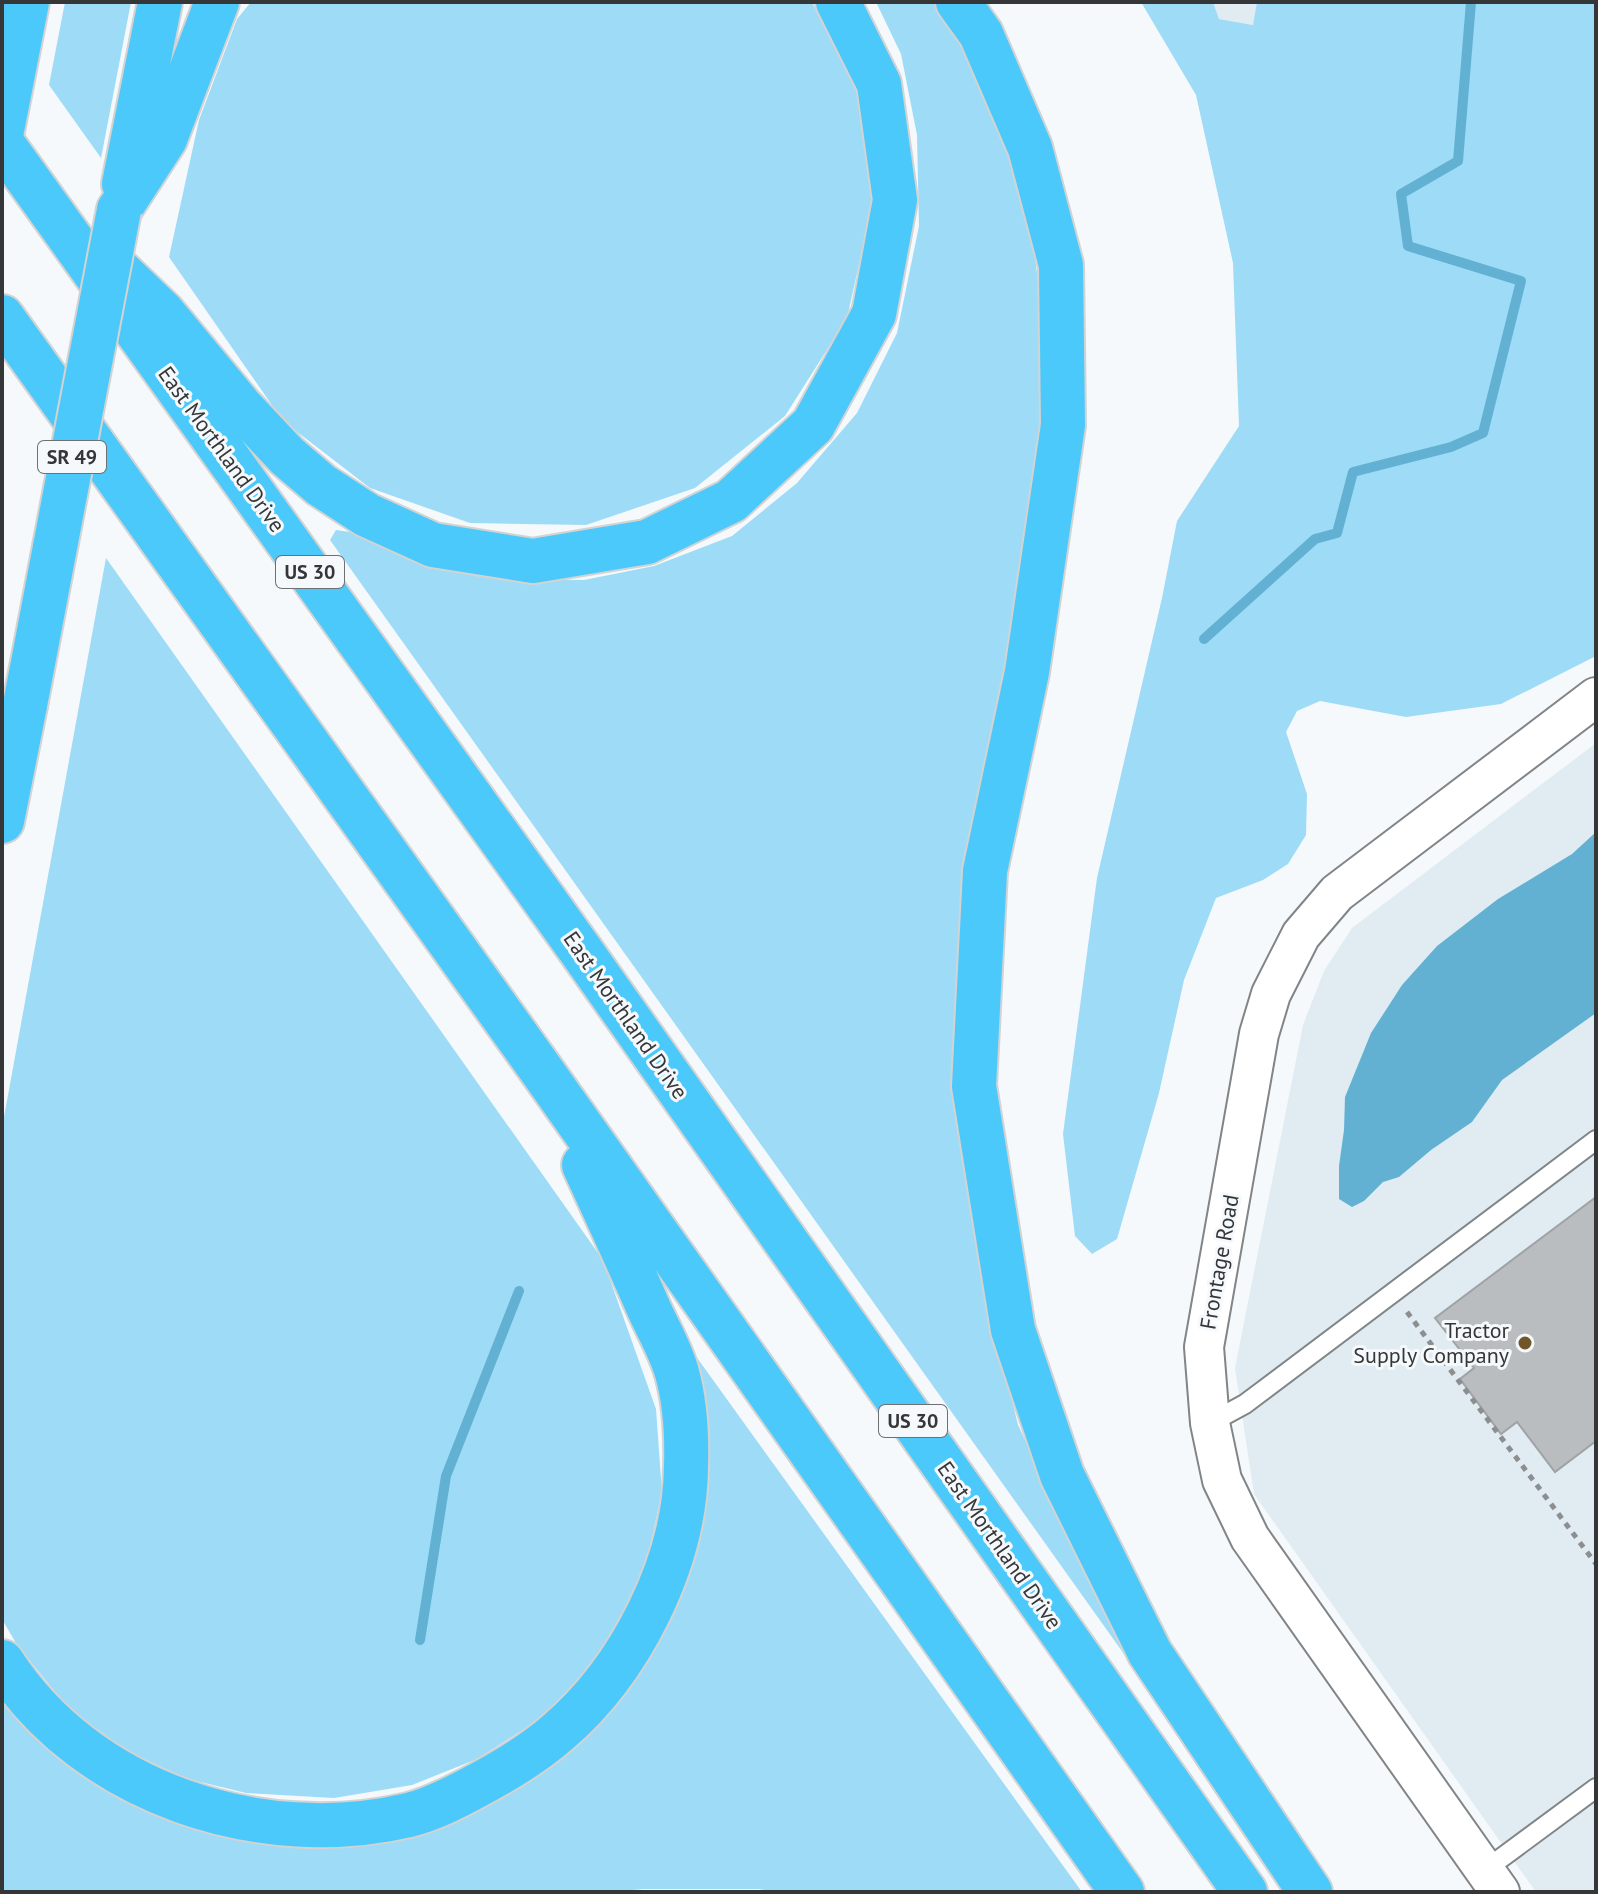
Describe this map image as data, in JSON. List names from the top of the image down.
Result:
{
  "streets": {
    "highway": ["East Morthland Drive", "SR 49", "US 30"],
    "street": ["Frontage Road"]
  },
  "places": ["Tractor Supply Company"]
}
